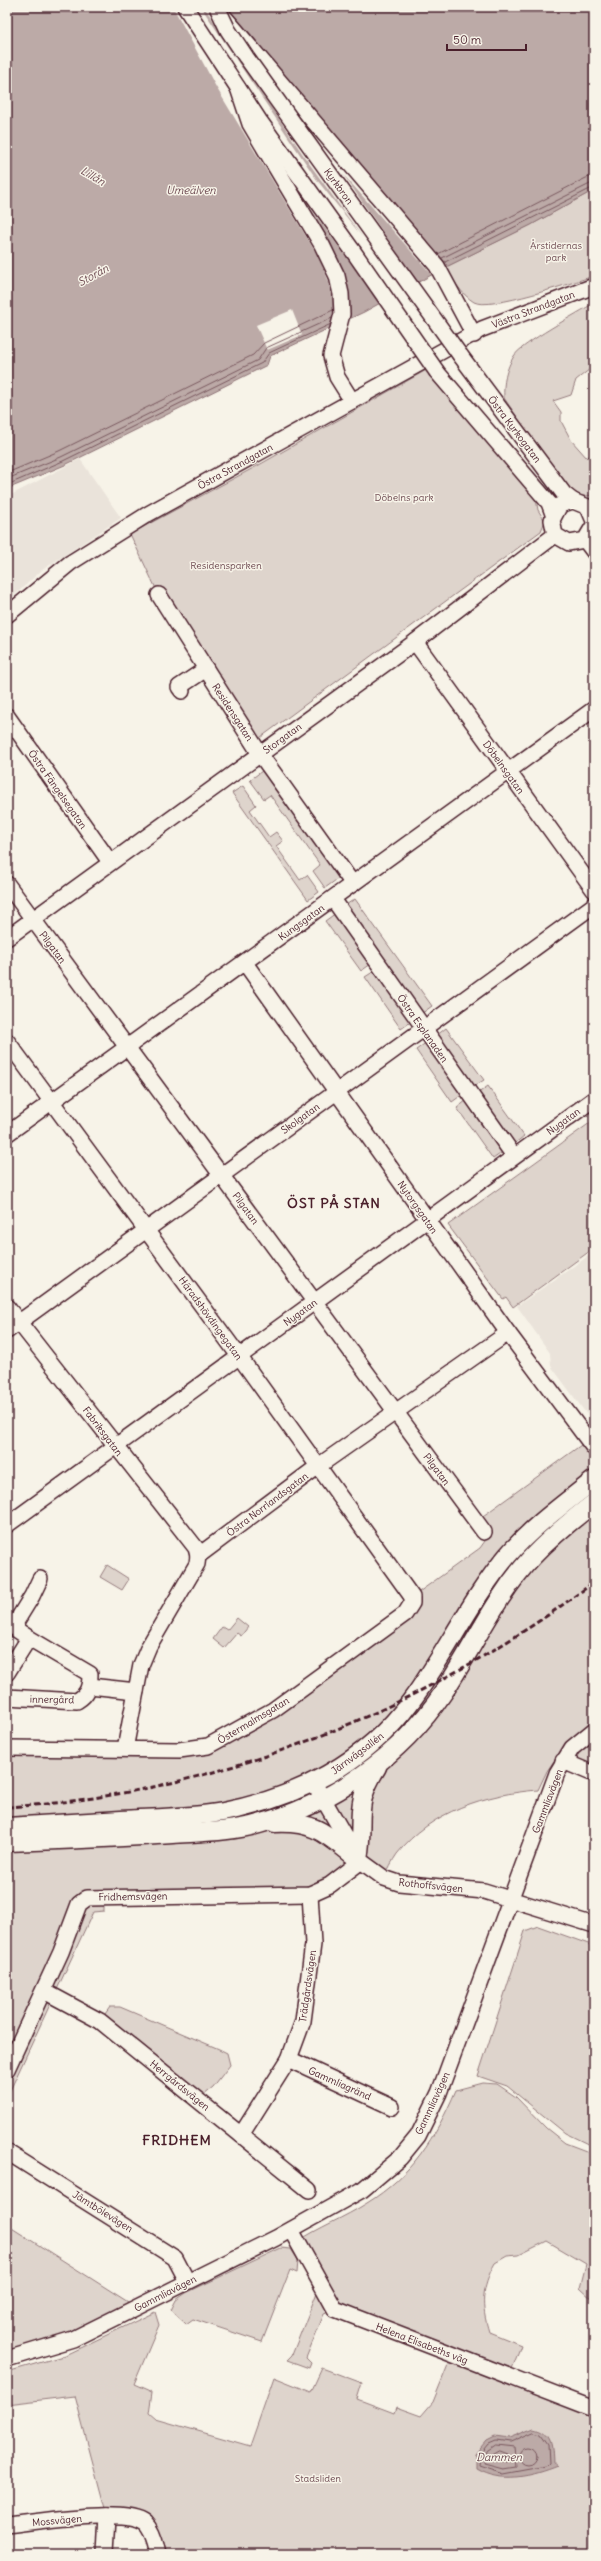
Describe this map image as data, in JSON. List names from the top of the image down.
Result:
{
  "streets": {
    "main road": ["Järnvägsallén"],
    "street": [
      "Kyrkbron",
      "Västra Strandgatan",
      "Östra Kyrkogatan",
      "Östra Strandgatan",
      "Residensgatan",
      "Storgatan",
      "Döbelnsgatan",
      "Östra Fängelsegatan",
      "Kungsgatan",
      "Pilgatan",
      "Östra Esplanaden",
      "Skolgatan",
      "Nygatan",
      "Nytorgsgatan",
      "Häradshövdingegatan",
      "Fabriksgatan",
      "Östra Norrlandsgatan",
      "innergård",
      "Östermalmsgatan",
      "Gammliavägen",
      "Rothoffsvägen",
      "Fridhemsvägen",
      "Trädgårdsvägen",
      "Gammliagränd",
      "Herrgårdsvägen",
      "Jämtbölevägen",
      "Helena Elisabeths väg",
      "Mossvägen"
    ]
  },
  "crossings": [
    ["Kyrkbron", "Västra Strandgatan"],
    ["Kyrkbron", "Östra Kyrkogatan"],
    ["Kyrkbron", "Östra Strandgatan"],
    ["Västra Strandgatan", "Östra Strandgatan"],
    ["Östra Kyrkogatan", "Storgatan"],
    ["Residensgatan", "Storgatan"],
    ["Residensgatan", "Kungsgatan"],
    ["Storgatan", "Döbelnsgatan"],
    ["Storgatan", "Östra Fängelsegatan"],
    ["Storgatan", "Pilgatan"],
    ["Döbelnsgatan", "Kungsgatan"],
    ["Kungsgatan", "Pilgatan"],
    ["Kungsgatan", "Östra Esplanaden"],
    ["Kungsgatan", "Nytorgsgatan"],
    ["Kungsgatan", "Häradshövdingegatan"],
    ["Pilgatan", "Skolgatan"],
    ["Pilgatan", "Nygatan"],
    ["Pilgatan", "Östra Norrlandsgatan"],
    ["Östra Esplanaden", "Skolgatan"],
    ["Östra Esplanaden", "Nygatan"],
    ["Skolgatan", "Nytorgsgatan"],
    ["Skolgatan", "Häradshövdingegatan"],
    ["Skolgatan", "Fabriksgatan"],
    ["Nygatan", "Nytorgsgatan"],
    ["Nygatan", "Häradshövdingegatan"],
    ["Nygatan", "Fabriksgatan"],
    ["Nytorgsgatan", "Östra Norrlandsgatan"],
    ["Häradshövdingegatan", "Östra Norrlandsgatan"],
    ["Häradshövdingegatan", "Östermalmsgatan"],
    ["Fabriksgatan", "Östra Norrlandsgatan"],
    ["Järnvägsallén", "Rothoffsvägen"],
    ["Gammliavägen", "Rothoffsvägen"],
    ["Gammliavägen", "Jämtbölevägen"],
    ["Gammliavägen", "Helena Elisabeths väg"],
    ["Rothoffsvägen", "Fridhemsvägen"],
    ["Fridhemsvägen", "Trädgårdsvägen"],
    ["Fridhemsvägen", "Herrgårdsvägen"],
    ["Trädgårdsvägen", "Gammliagränd"],
    ["Trädgårdsvägen", "Herrgårdsvägen"]
  ],
  "districts": ["ÖST PÅ STAN", "FRIDHEM"],
  "water": [
    "Lillån",
    "Umeälven",
    "Storån",
    "Dammen"
  ],
  "parks": [
    "Årstidernas park",
    "Döbelns park",
    "Residensparken",
    "Stadsliden"
  ],
  "scale_bar": "50 m"
}
